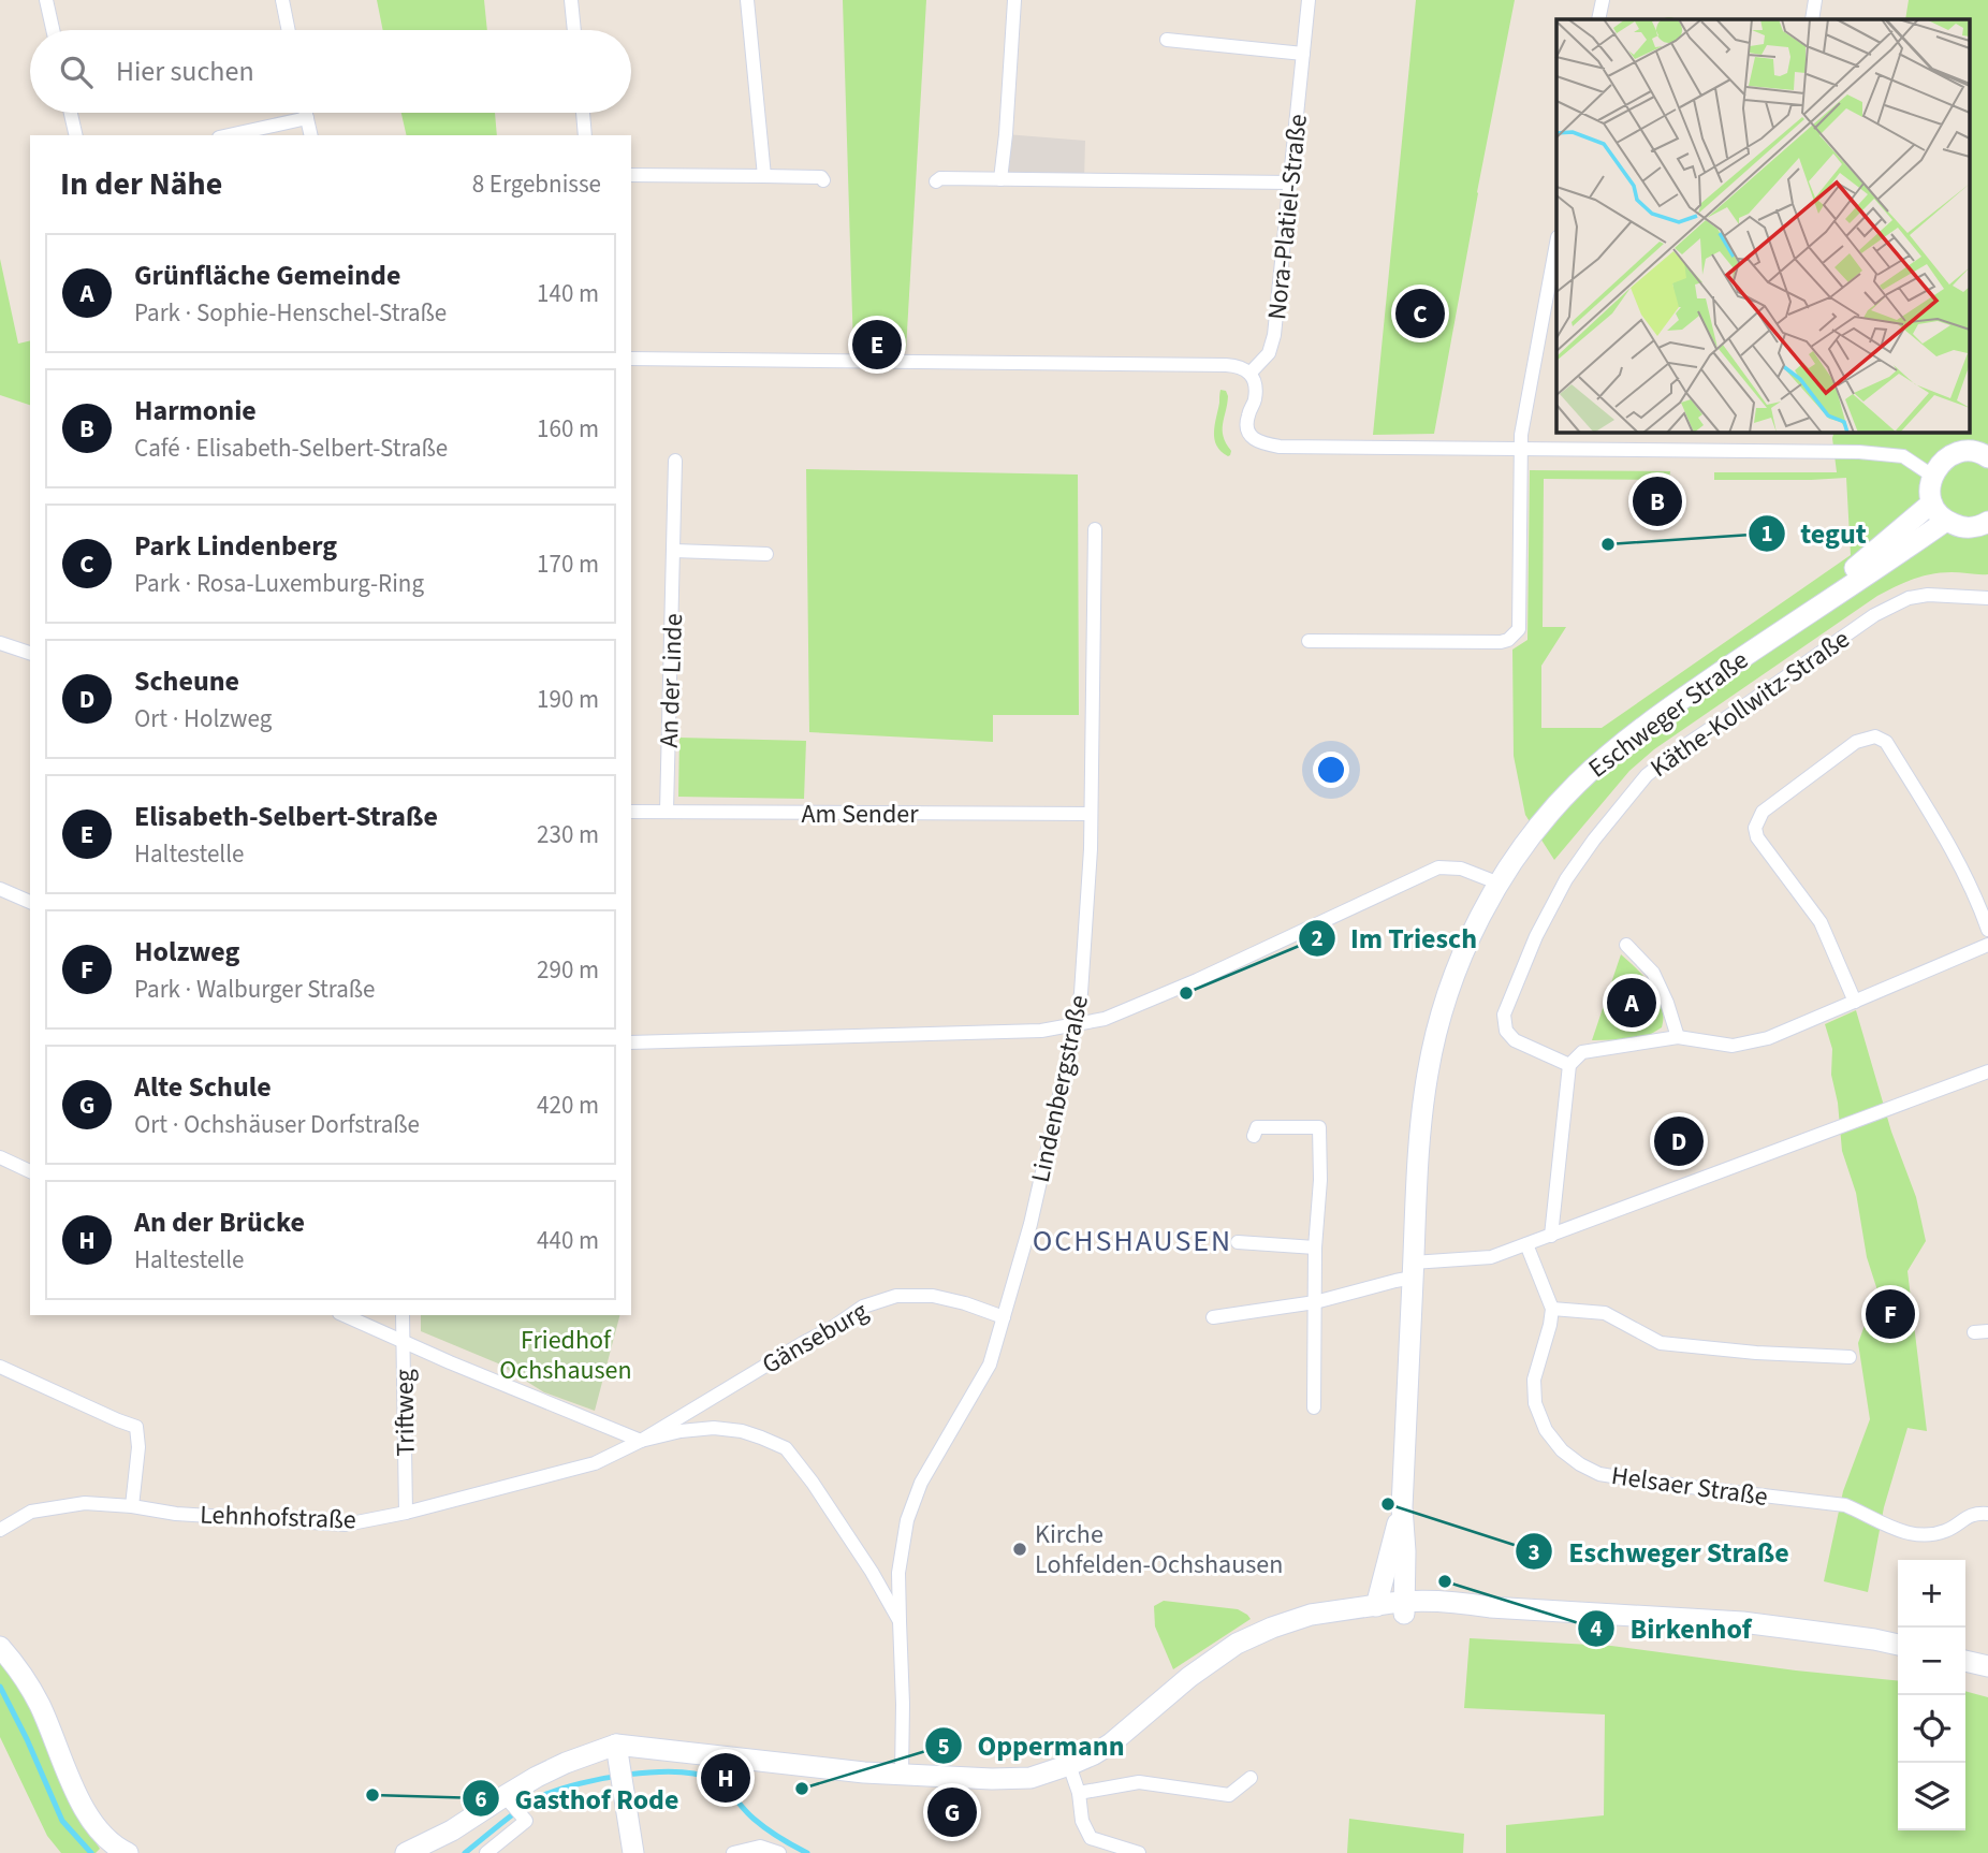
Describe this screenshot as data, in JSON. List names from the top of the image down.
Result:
{
  "streets": {
    "main road": ["Eschweger Straße"],
    "street": [
      "Nora-Platiel-Straße",
      "An der Linde",
      "Käthe-Kollwitz-Straße",
      "Am Sender",
      "Lindenbergstraße",
      "Gänseburg",
      "Triftweg",
      "Helsaer Straße",
      "Lehnhofstraße"
    ]
  },
  "crossings": [
    ["An der Linde", "Am Sender"],
    ["Am Sender", "Lindenbergstraße"],
    ["Lindenbergstraße", "Gänseburg"],
    ["Gänseburg", "Lehnhofstraße"],
    ["Triftweg", "Lehnhofstraße"]
  ],
  "districts": ["OCHSHAUSEN"],
  "parks": ["Friedhof Ochshausen"],
  "places": [
    "tegut",
    "Im Triesch",
    "Eschweger Straße",
    "Kirche Lohfelden-Ochshausen",
    "Birkenhof",
    "Oppermann",
    "Gasthof Rode"
  ],
  "page": {
    "search": "Hier suchen",
    "heading": ["In der Nähe", "8 Ergebnisse"],
    "list": [
      {
        "mark": "A",
        "name": "Grünfläche Gemeinde",
        "note": "Park · Sophie-Henschel-Straße",
        "value": "140 m"
      },
      {
        "mark": "B",
        "name": "Harmonie",
        "note": "Café · Elisabeth-Selbert-Straße",
        "value": "160 m"
      },
      {
        "mark": "C",
        "name": "Park Lindenberg",
        "note": "Park · Rosa-Luxemburg-Ring",
        "value": "170 m"
      },
      {
        "mark": "D",
        "name": "Scheune",
        "note": "Ort · Holzweg",
        "value": "190 m"
      },
      {
        "mark": "E",
        "name": "Elisabeth-Selbert-Straße",
        "note": "Haltestelle",
        "value": "230 m"
      },
      {
        "mark": "F",
        "name": "Holzweg",
        "note": "Park · Walburger Straße",
        "value": "290 m"
      },
      {
        "mark": "G",
        "name": "Alte Schule",
        "note": "Ort · Ochshäuser Dorfstraße",
        "value": "420 m"
      },
      {
        "mark": "H",
        "name": "An der Brücke",
        "note": "Haltestelle",
        "value": "440 m"
      }
    ],
    "pins": [
      "C",
      "E",
      "B",
      "A",
      "D",
      "F",
      "H",
      "G"
    ],
    "map_buttons": ["+", "−"]
  }
}
